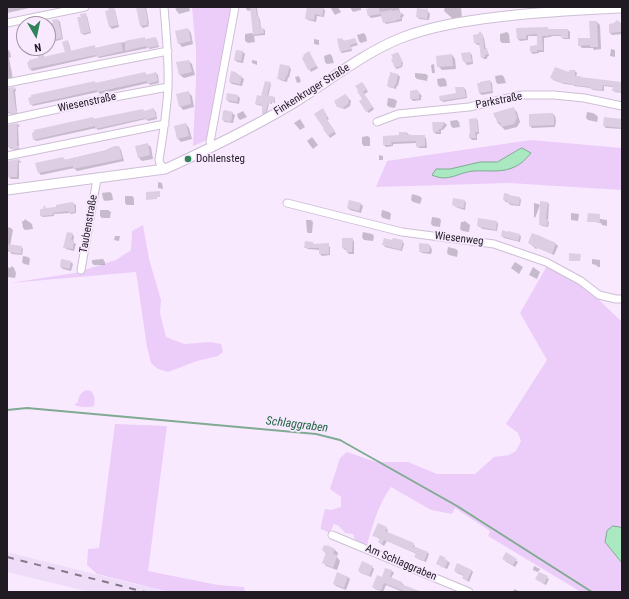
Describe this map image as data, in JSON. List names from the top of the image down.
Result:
{
  "streets": {
    "street": [
      "Finkenkruger Straße",
      "Parkstraße",
      "Wiesenstraße",
      "Taubenstraße",
      "Wiesenweg",
      "Am Schlaggraben"
    ]
  },
  "crossings": [
    ["Finkenkruger Straße", "Taubenstraße"]
  ],
  "water": ["Schlaggraben"],
  "places": ["Dohlensteg"],
  "north": "bottom"
}
